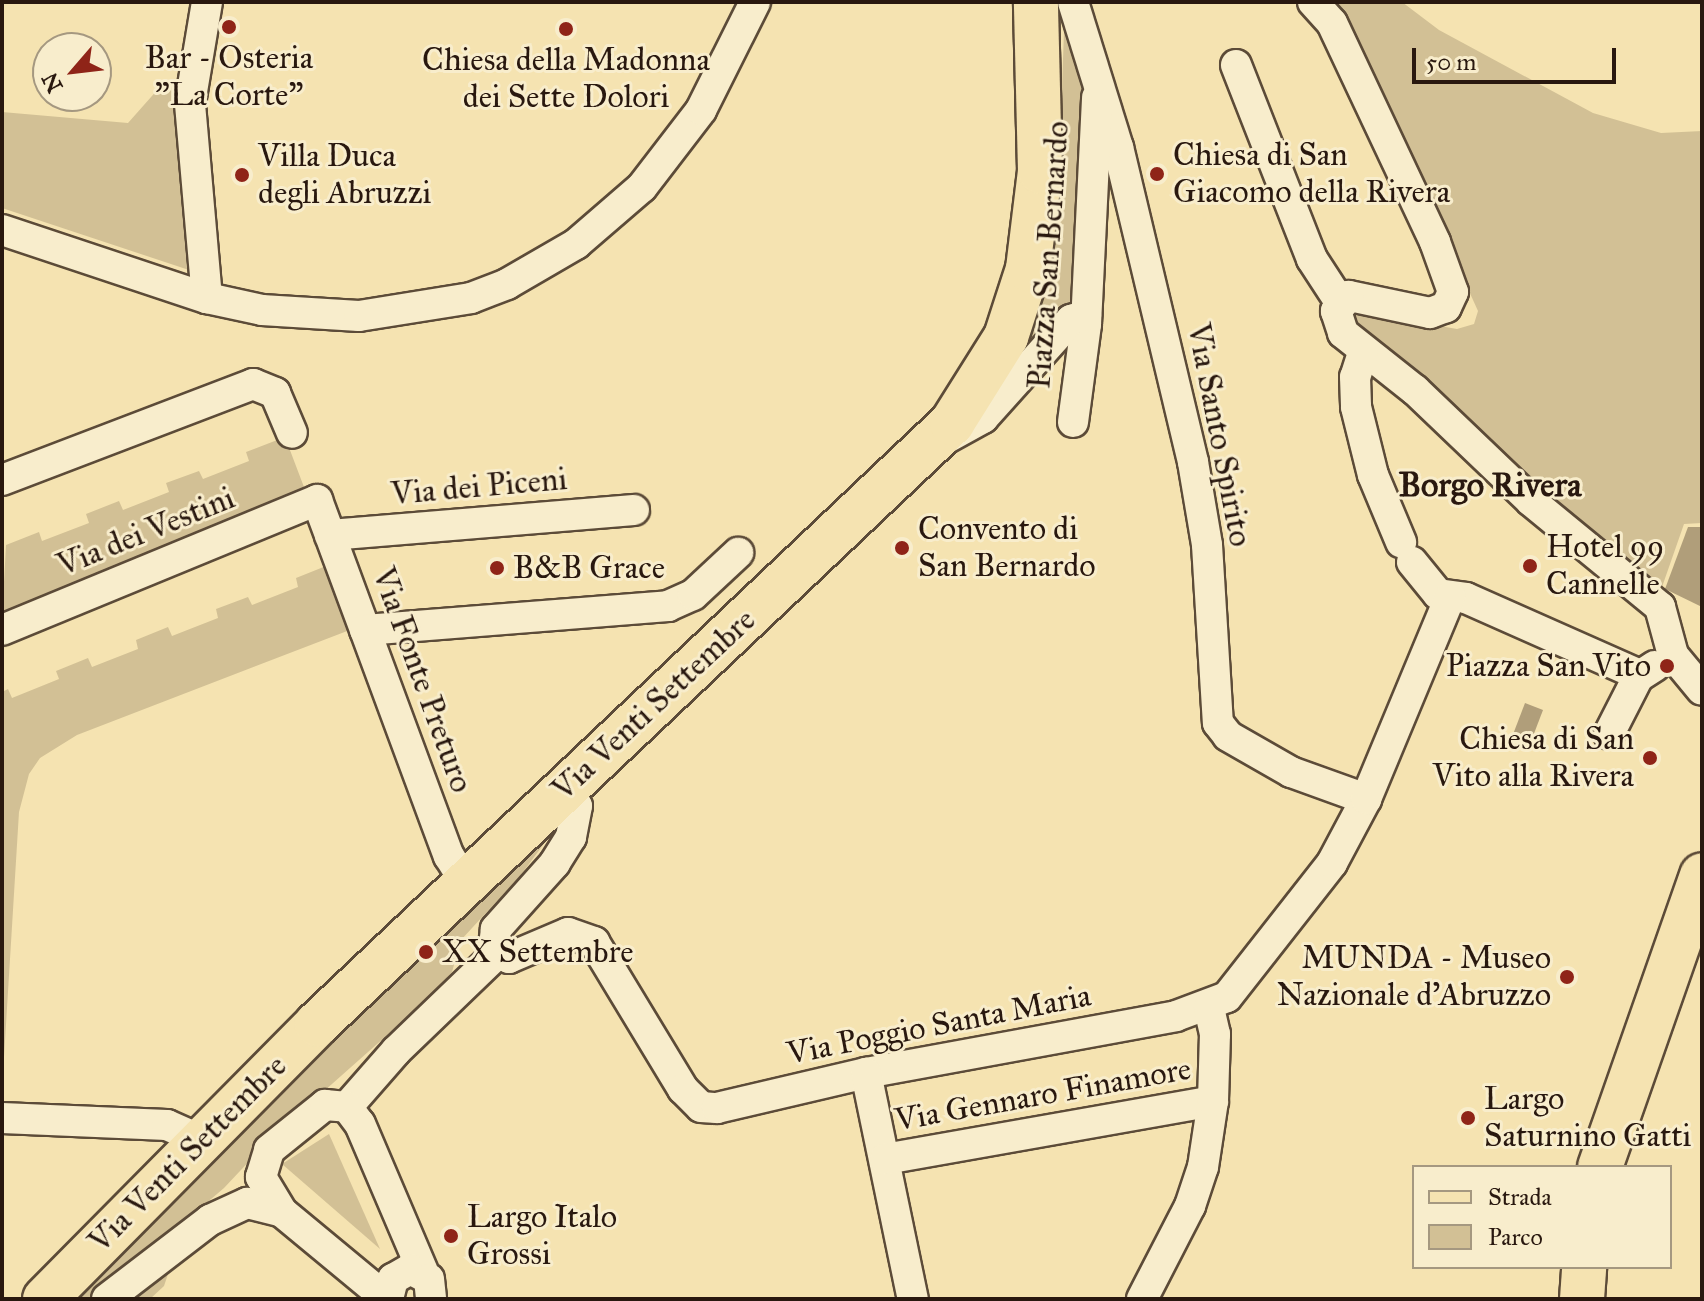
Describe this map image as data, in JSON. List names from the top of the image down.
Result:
{
  "streets": {
    "main road": ["Via Venti Settembre"],
    "street": [
      "Piazza San Bernardo",
      "Via Santo Spirito",
      "Via dei Piceni",
      "Via dei Vestini",
      "Via Fonte Preturo",
      "Via Poggio Santa Maria",
      "Via Gennaro Finamore"
    ]
  },
  "crossings": [
    ["Piazza San Bernardo", "Via Santo Spirito"],
    ["Via Santo Spirito", "Via Poggio Santa Maria"],
    ["Via dei Piceni", "Via Fonte Preturo"],
    ["Via dei Vestini", "Via Fonte Preturo"],
    ["Via Fonte Preturo", "Via Venti Settembre"]
  ],
  "districts": ["Borgo Rivera"],
  "places": [
    "Bar - Osteria \"La Corte\"",
    "Chiesa della Madonna dei Sette Dolori",
    "Chiesa di San Giacomo della Rivera",
    "Villa Duca degli Abruzzi",
    "Convento di San Bernardo",
    "Hotel 99 Cannelle",
    "B&B Grace",
    "Piazza San Vito",
    "Chiesa di San Vito alla Rivera",
    "XX Settembre",
    "MUNDA - Museo Nazionale d’Abruzzo",
    "Largo Saturnino Gatti",
    "Largo Italo Grossi"
  ],
  "legend": ["Strada", "Parco"],
  "scale_bar": "50 m",
  "north": "bottom left"
}
